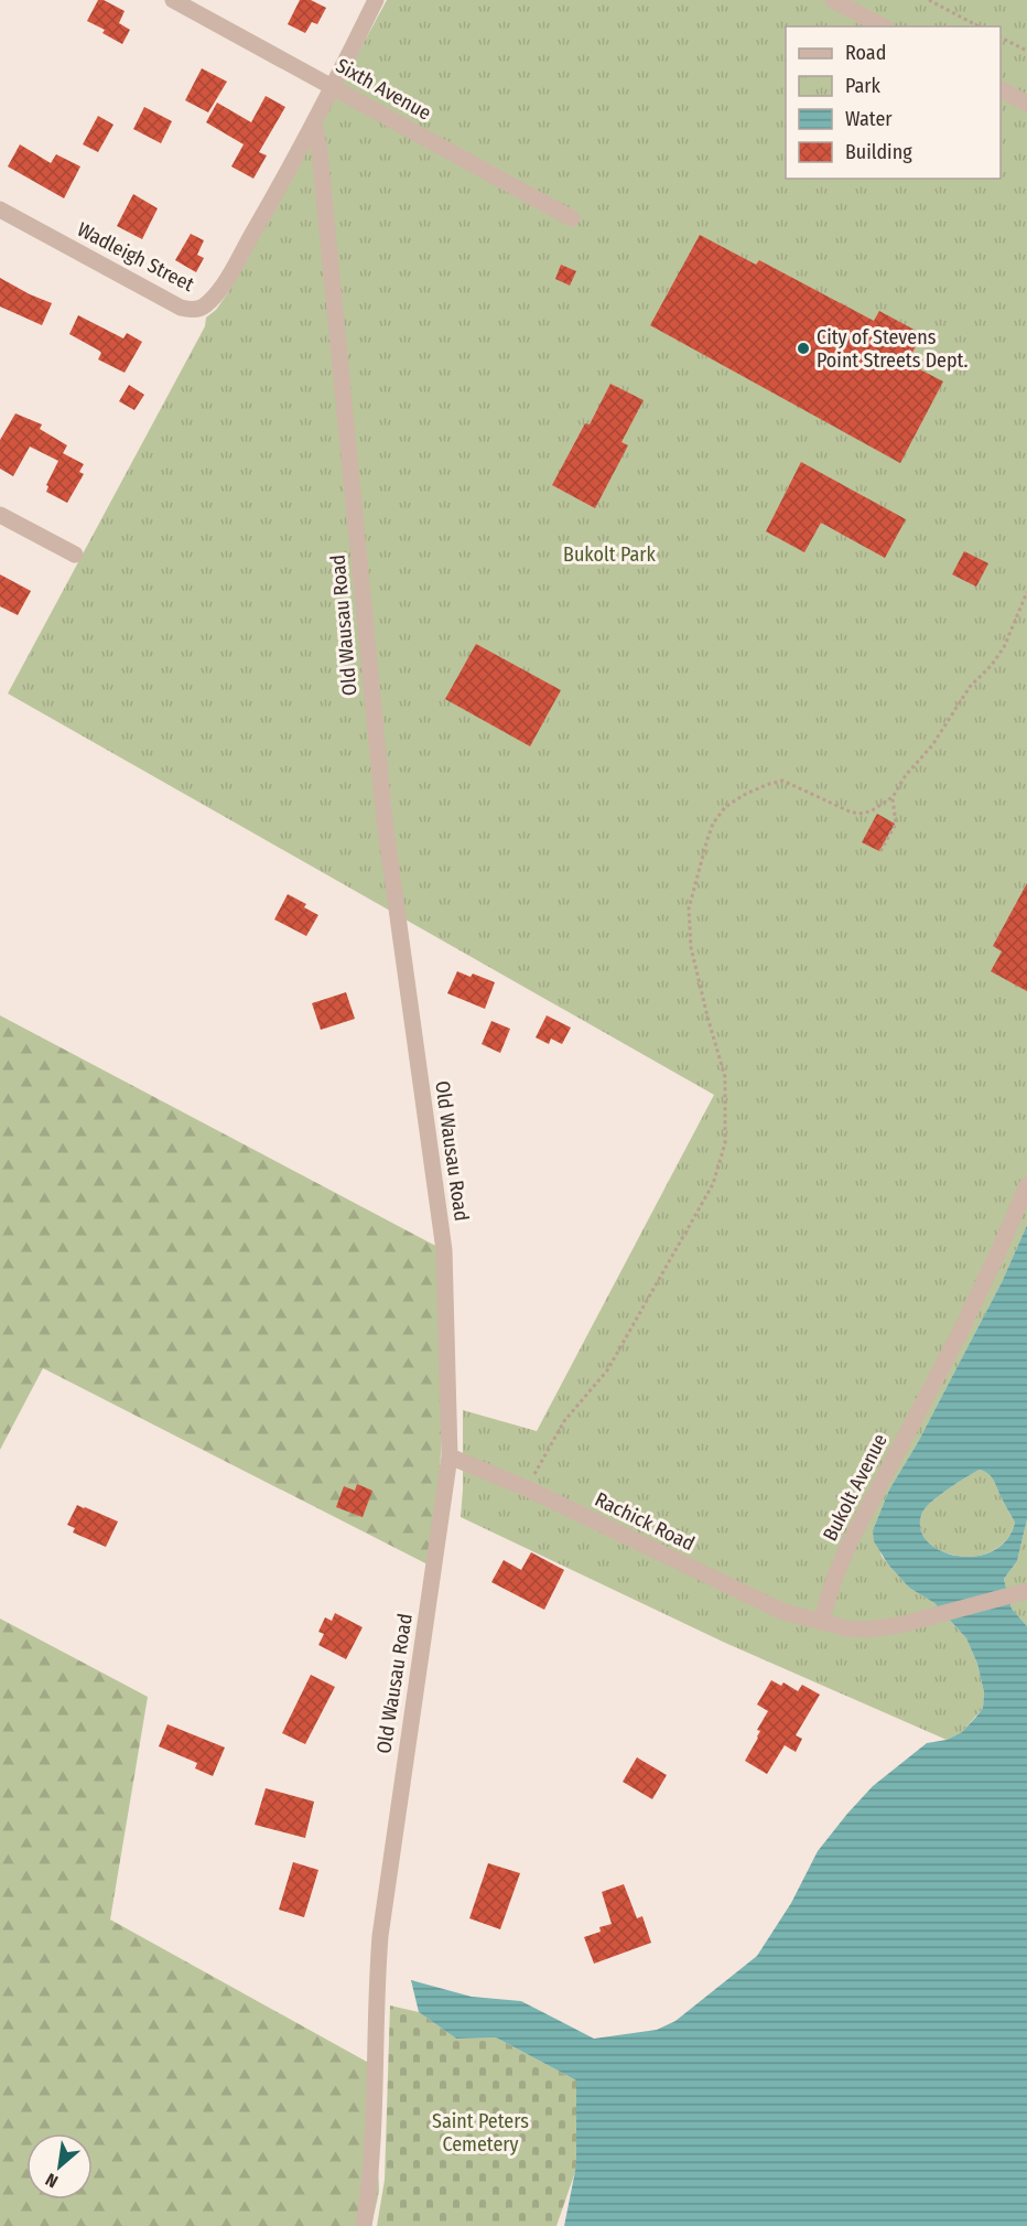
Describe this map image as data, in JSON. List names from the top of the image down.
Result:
{
  "streets": {
    "street": [
      "Sixth Avenue",
      "Wadleigh Street",
      "Old Wausau Road",
      "Bukolt Avenue",
      "Rachick Road"
    ]
  },
  "crossings": [
    ["Wadleigh Street", "Old Wausau Road"],
    ["Old Wausau Road", "Rachick Road"],
    ["Bukolt Avenue", "Rachick Road"]
  ],
  "parks": ["Bukolt Park", "Saint Peters Cemetery"],
  "places": ["City of Stevens Point Streets Dept."],
  "legend": [
    "Road",
    "Park",
    "Water",
    "Building"
  ],
  "north": "bottom left"
}
